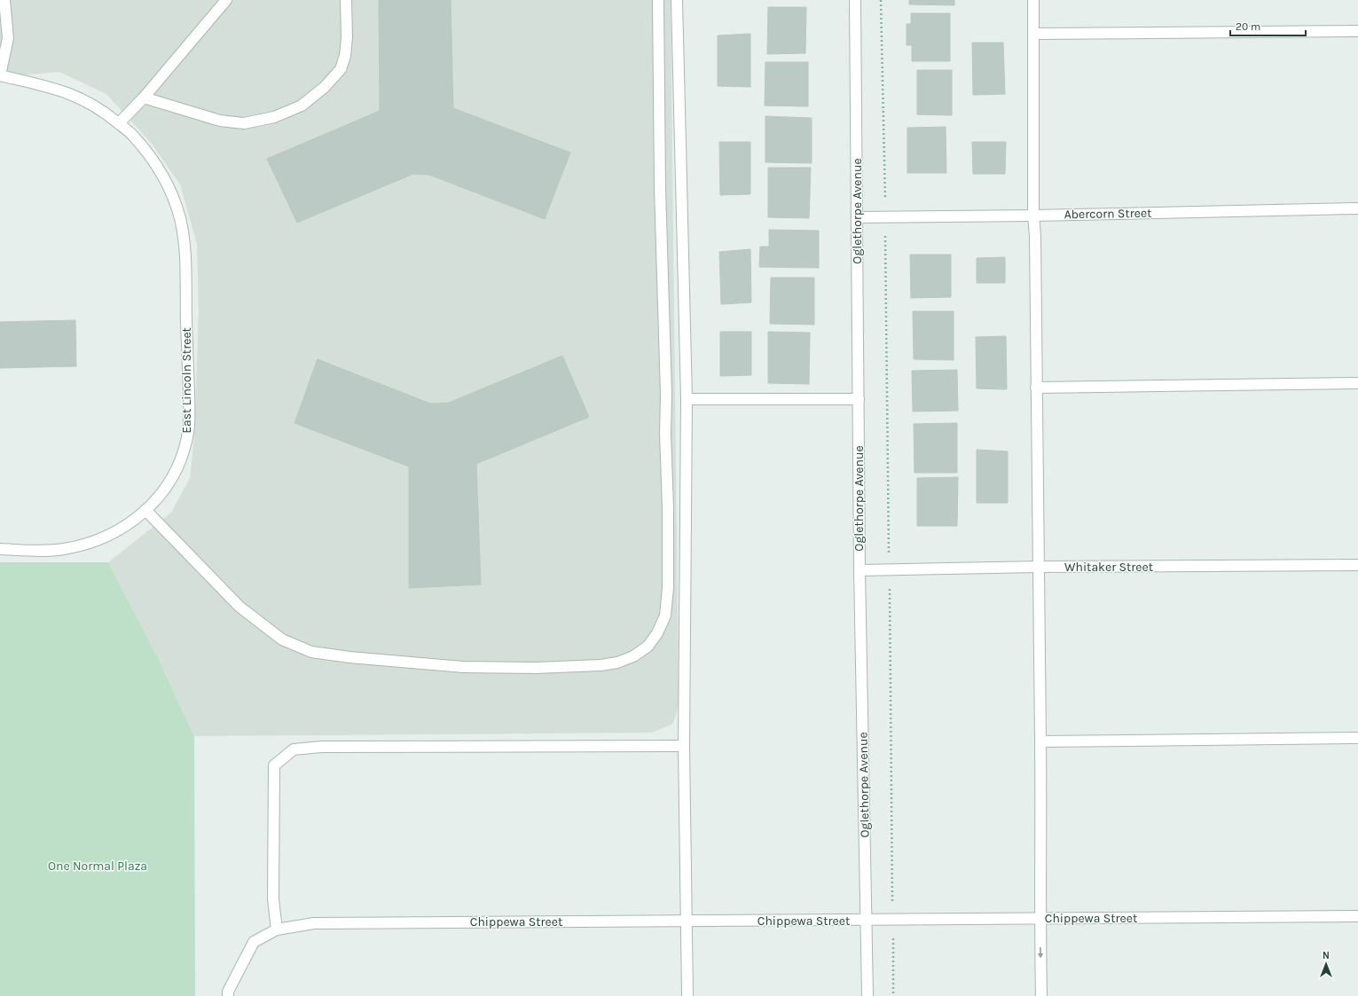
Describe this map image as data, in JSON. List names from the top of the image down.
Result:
{
  "streets": {
    "street": [
      "Oglethorpe Avenue",
      "Abercorn Street",
      "East Lincoln Street",
      "Whitaker Street",
      "Chippewa Street"
    ]
  },
  "crossings": [
    ["Oglethorpe Avenue", "Abercorn Street"],
    ["Oglethorpe Avenue", "Whitaker Street"],
    ["Oglethorpe Avenue", "Chippewa Street"]
  ],
  "parks": ["One Normal Plaza"],
  "scale_bar": "20 m",
  "north": "top"
}
